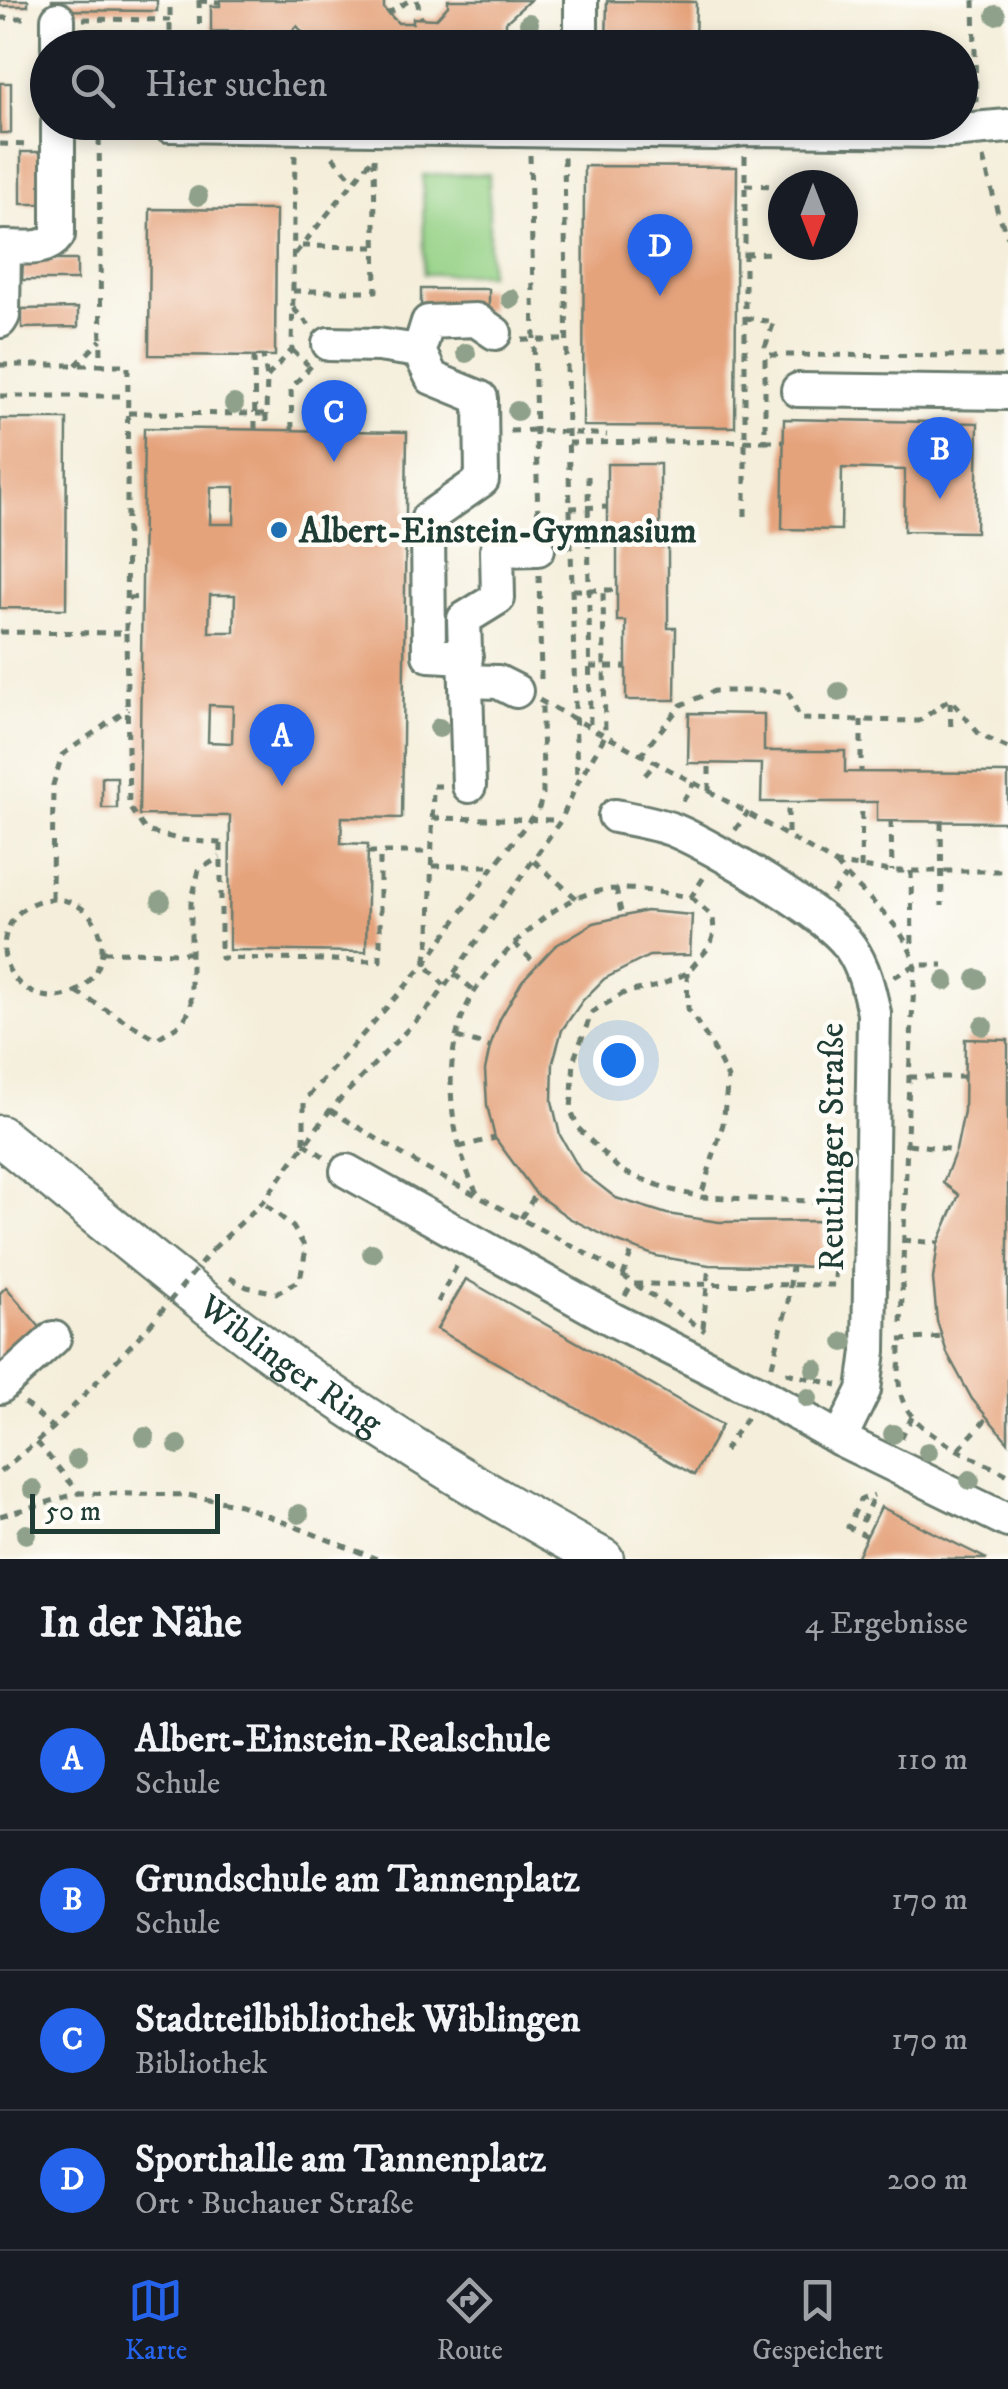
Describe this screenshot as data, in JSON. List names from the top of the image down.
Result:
{
  "streets": {
    "main road": ["Wiblinger Ring"],
    "street": ["Reutlinger Straße"]
  },
  "places": ["Albert-Einstein-Gymnasium"],
  "scale_bar": "50 m",
  "north": "bottom",
  "page": {
    "search": "Hier suchen",
    "pins": [
      "D",
      "C",
      "B",
      "A"
    ],
    "scale": "50 m",
    "heading": ["In der Nähe", "4 Ergebnisse"],
    "list": [
      {
        "mark": "A",
        "name": "Albert-Einstein-Realschule",
        "note": "Schule",
        "value": "110 m"
      },
      {
        "mark": "B",
        "name": "Grundschule am Tannenplatz",
        "note": "Schule",
        "value": "170 m"
      },
      {
        "mark": "C",
        "name": "Stadtteilbibliothek Wiblingen",
        "note": "Bibliothek",
        "value": "170 m"
      },
      {
        "mark": "D",
        "name": "Sporthalle am Tannenplatz",
        "note": "Ort · Buchauer Straße",
        "value": "200 m"
      }
    ],
    "nav": ["Karte", "Route", "Gespeichert"]
  }
}
